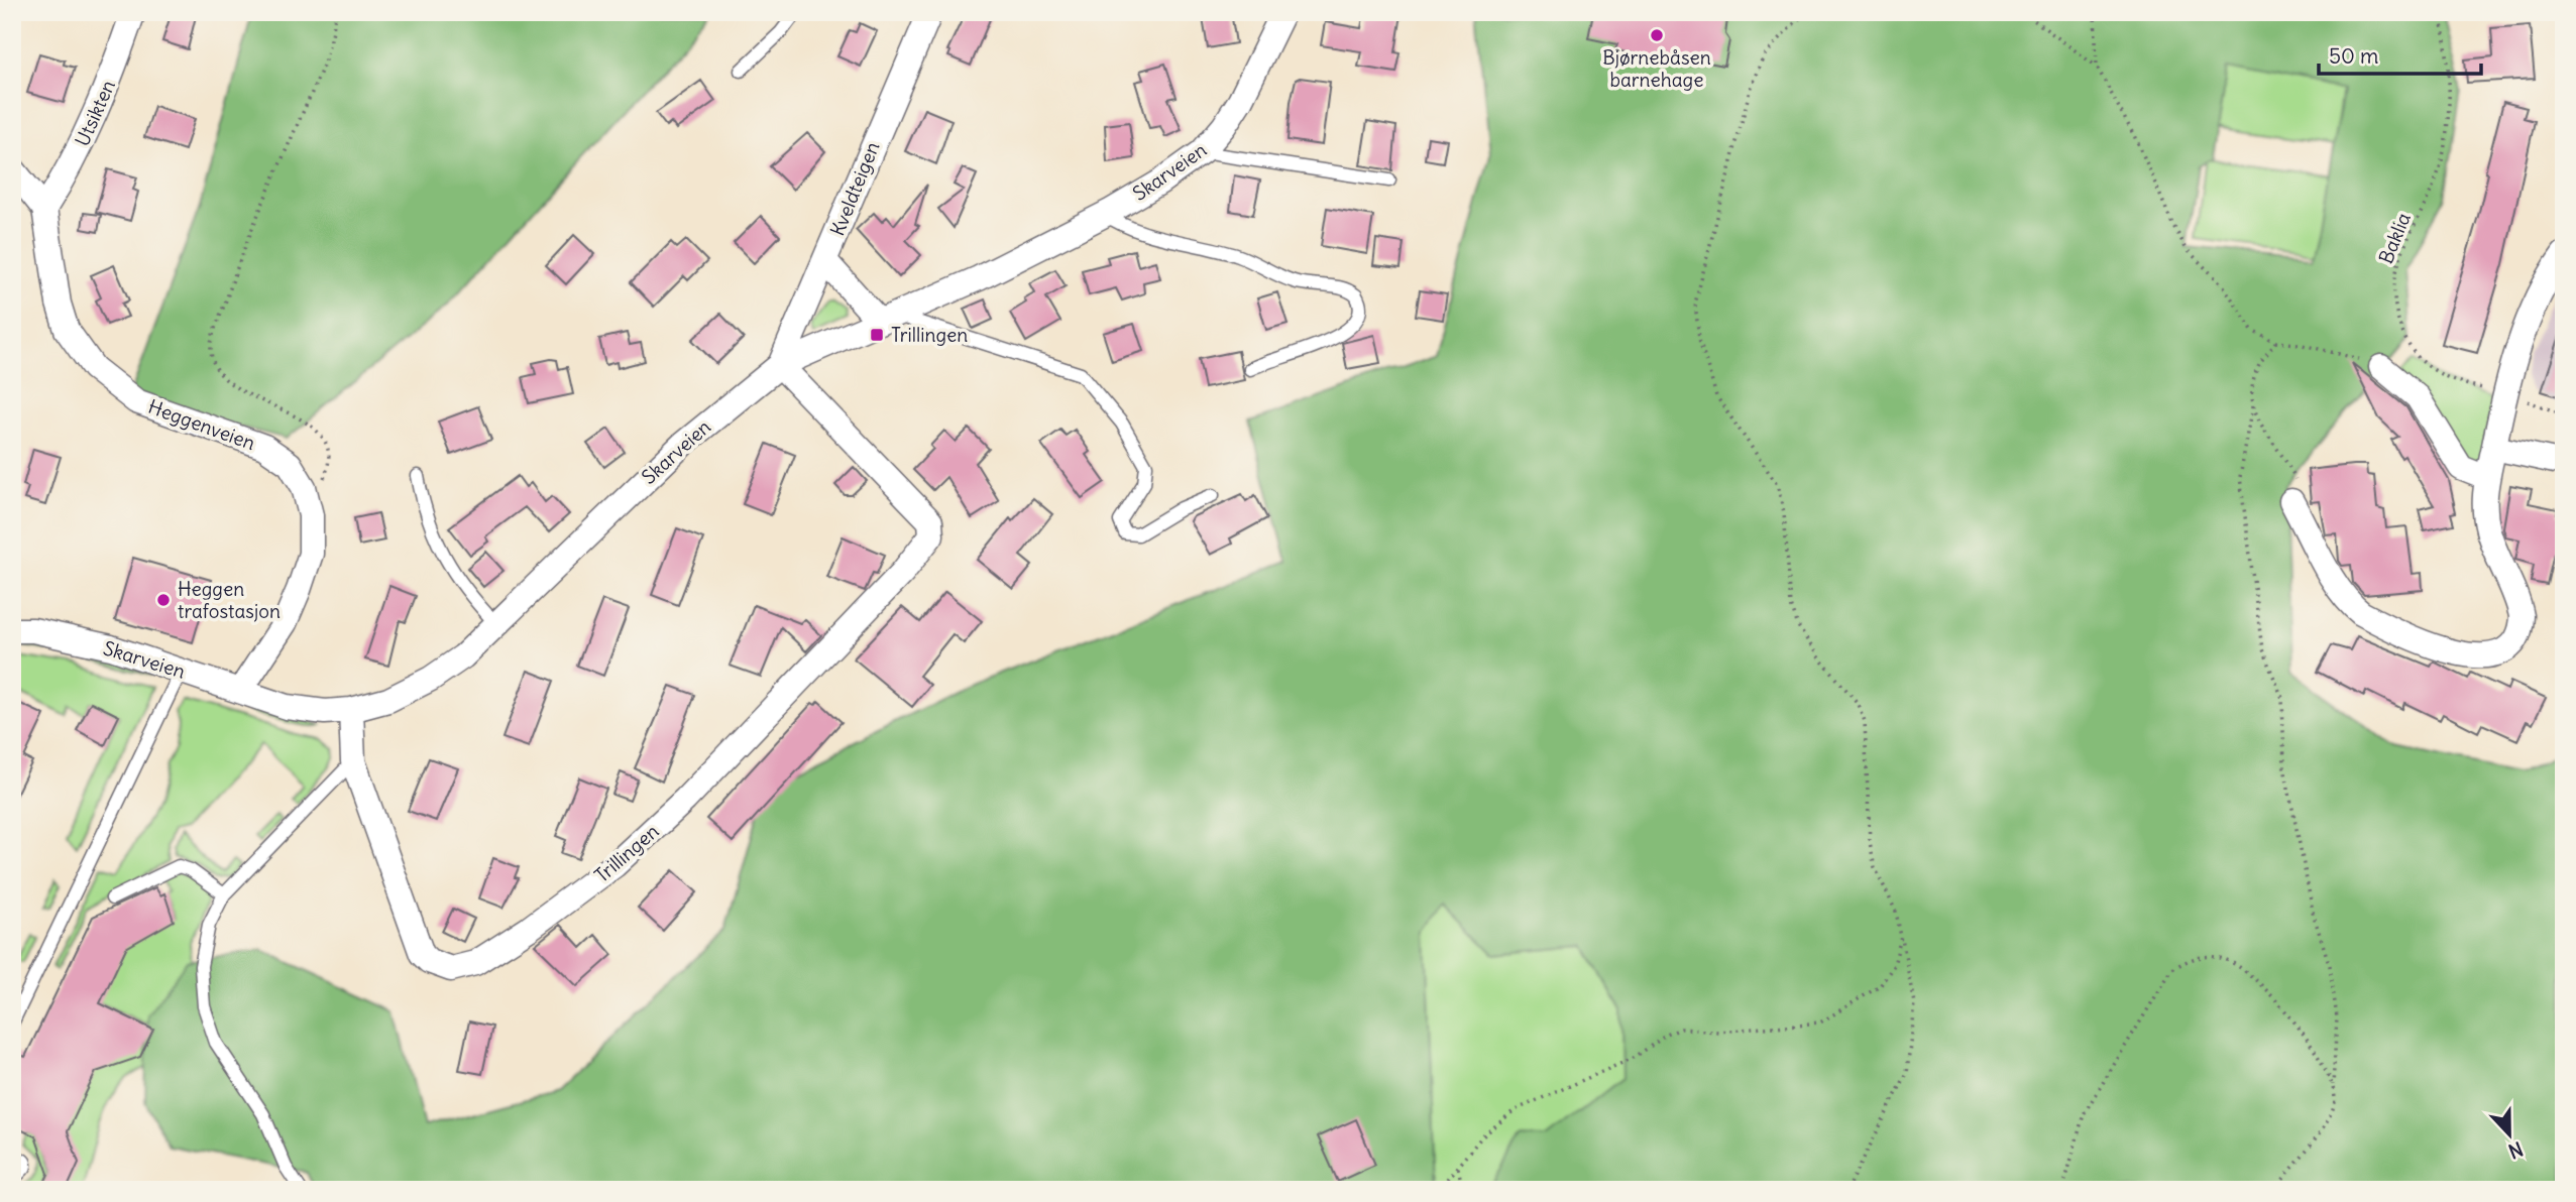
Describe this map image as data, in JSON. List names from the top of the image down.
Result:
{
  "streets": {
    "street": [
      "Utsikten",
      "Skarveien",
      "Kveldteigen",
      "Heggenveien",
      "Trillingen"
    ],
    "path": ["Baklia"]
  },
  "crossings": [
    ["Utsikten", "Heggenveien"],
    ["Skarveien", "Kveldteigen"],
    ["Skarveien", "Heggenveien"],
    ["Skarveien", "Trillingen"],
    ["Kveldteigen", "Trillingen"]
  ],
  "places": {
    "other": ["Bjørnebåsen barnehage", "Heggen trafostasjon"],
    "transit": ["Trillingen"]
  },
  "scale_bar": "50 m",
  "north": "bottom"
}
